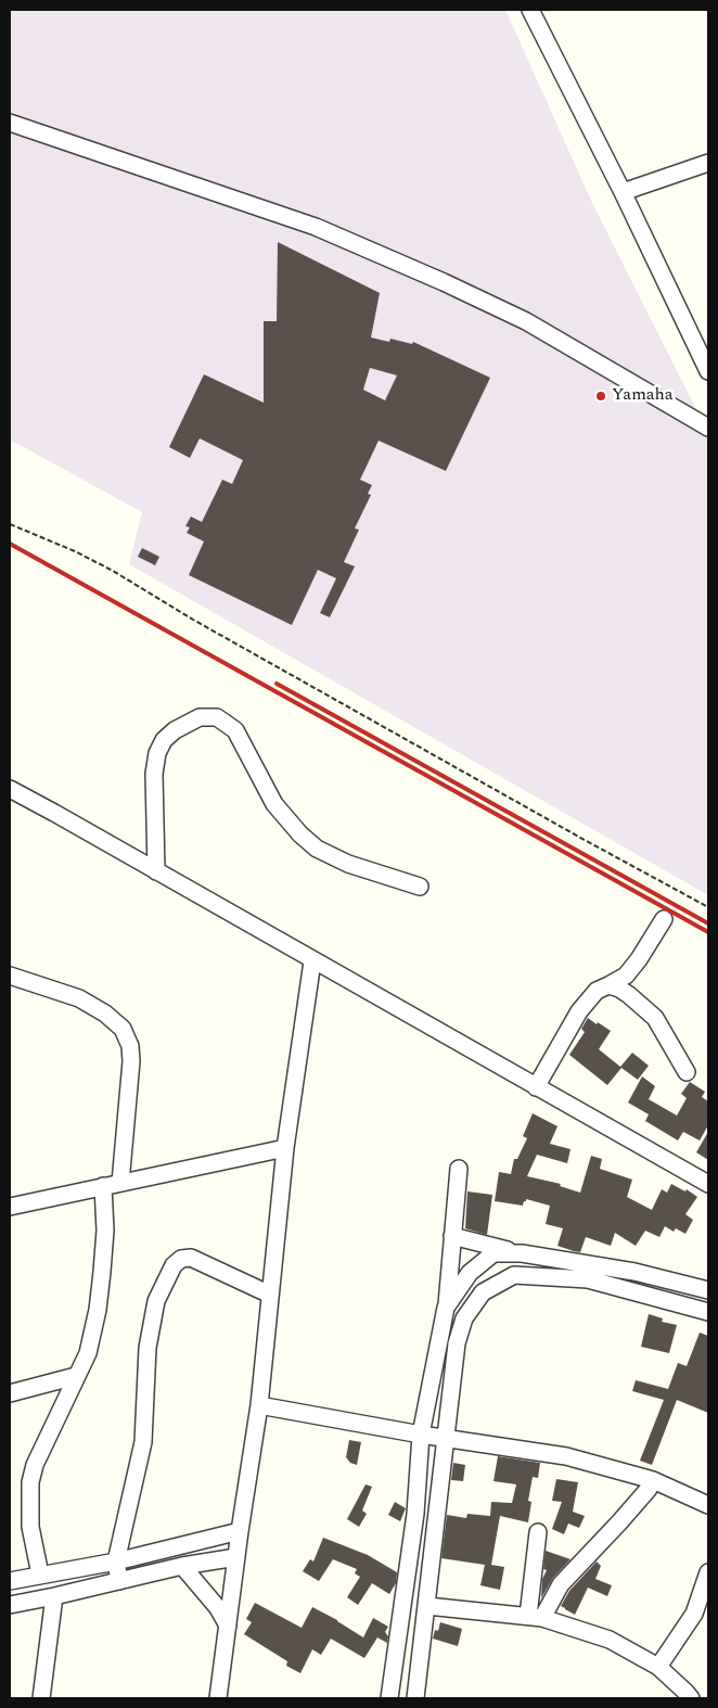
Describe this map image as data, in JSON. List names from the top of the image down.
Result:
{
  "places": ["Yamaha"]
}
